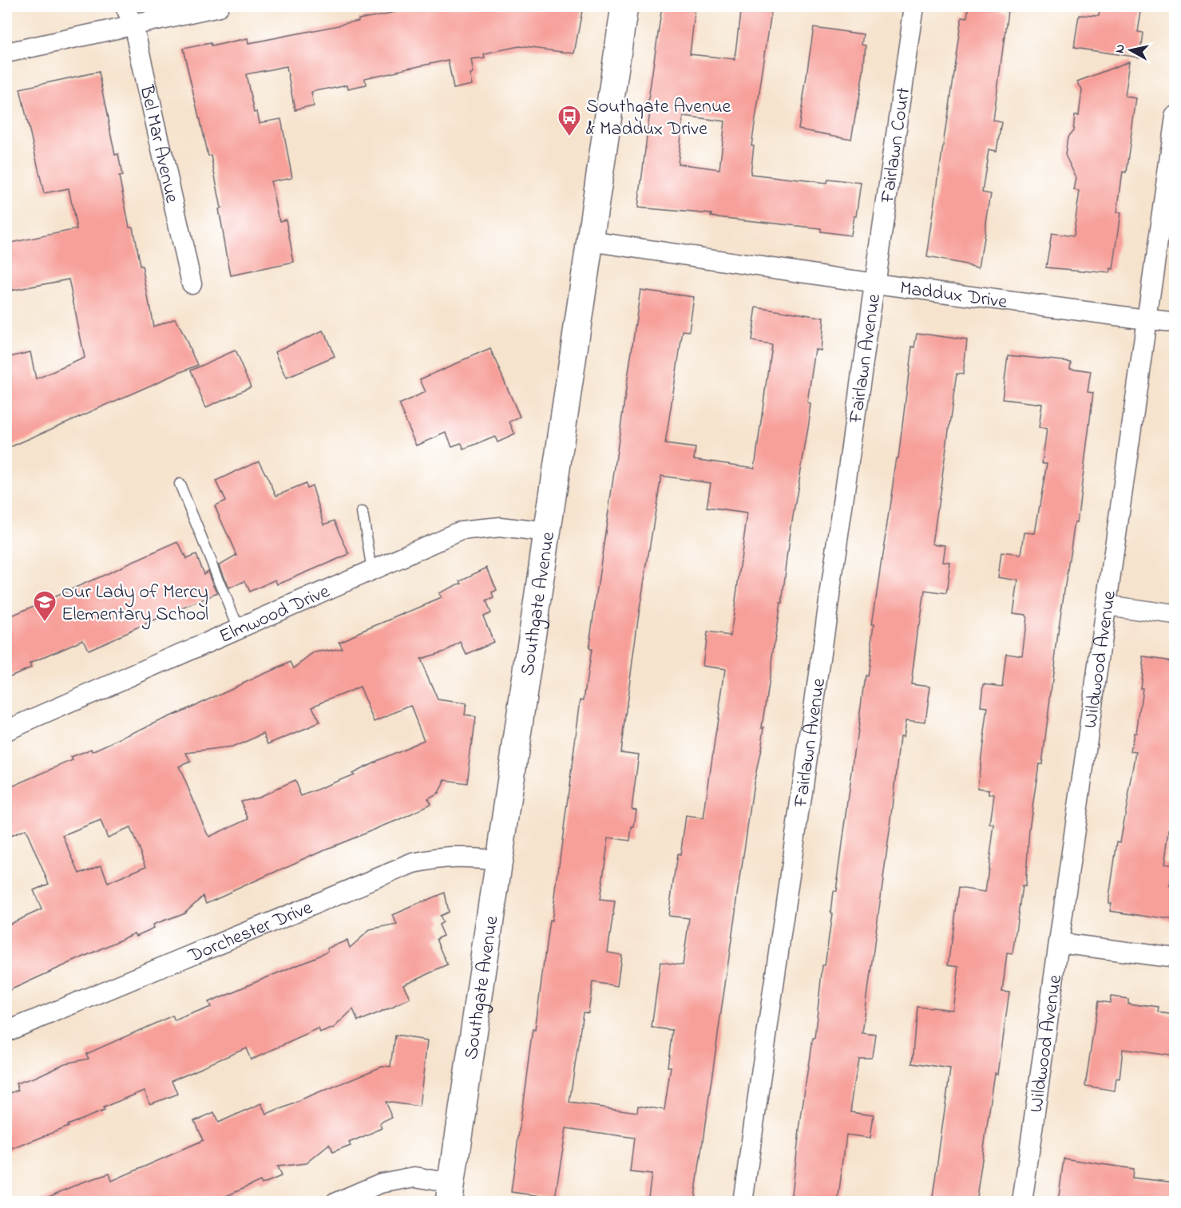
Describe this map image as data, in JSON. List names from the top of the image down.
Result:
{
  "streets": {
    "street": [
      "Bel Mar Avenue",
      "Fairlawn Court",
      "Maddux Drive",
      "Fairlawn Avenue",
      "Southgate Avenue",
      "Elmwood Drive",
      "Wildwood Avenue",
      "Dorchester Drive"
    ]
  },
  "crossings": [
    ["Fairlawn Court", "Maddux Drive"],
    ["Fairlawn Court", "Fairlawn Avenue"],
    ["Maddux Drive", "Fairlawn Avenue"],
    ["Maddux Drive", "Southgate Avenue"],
    ["Maddux Drive", "Wildwood Avenue"],
    ["Southgate Avenue", "Elmwood Drive"],
    ["Southgate Avenue", "Dorchester Drive"]
  ],
  "places": {
    "bus stop": ["Southgate Avenue & Maddux Drive"],
    "school or university": ["Our Lady of Mercy Elementary School"]
  },
  "north": "left"
}
